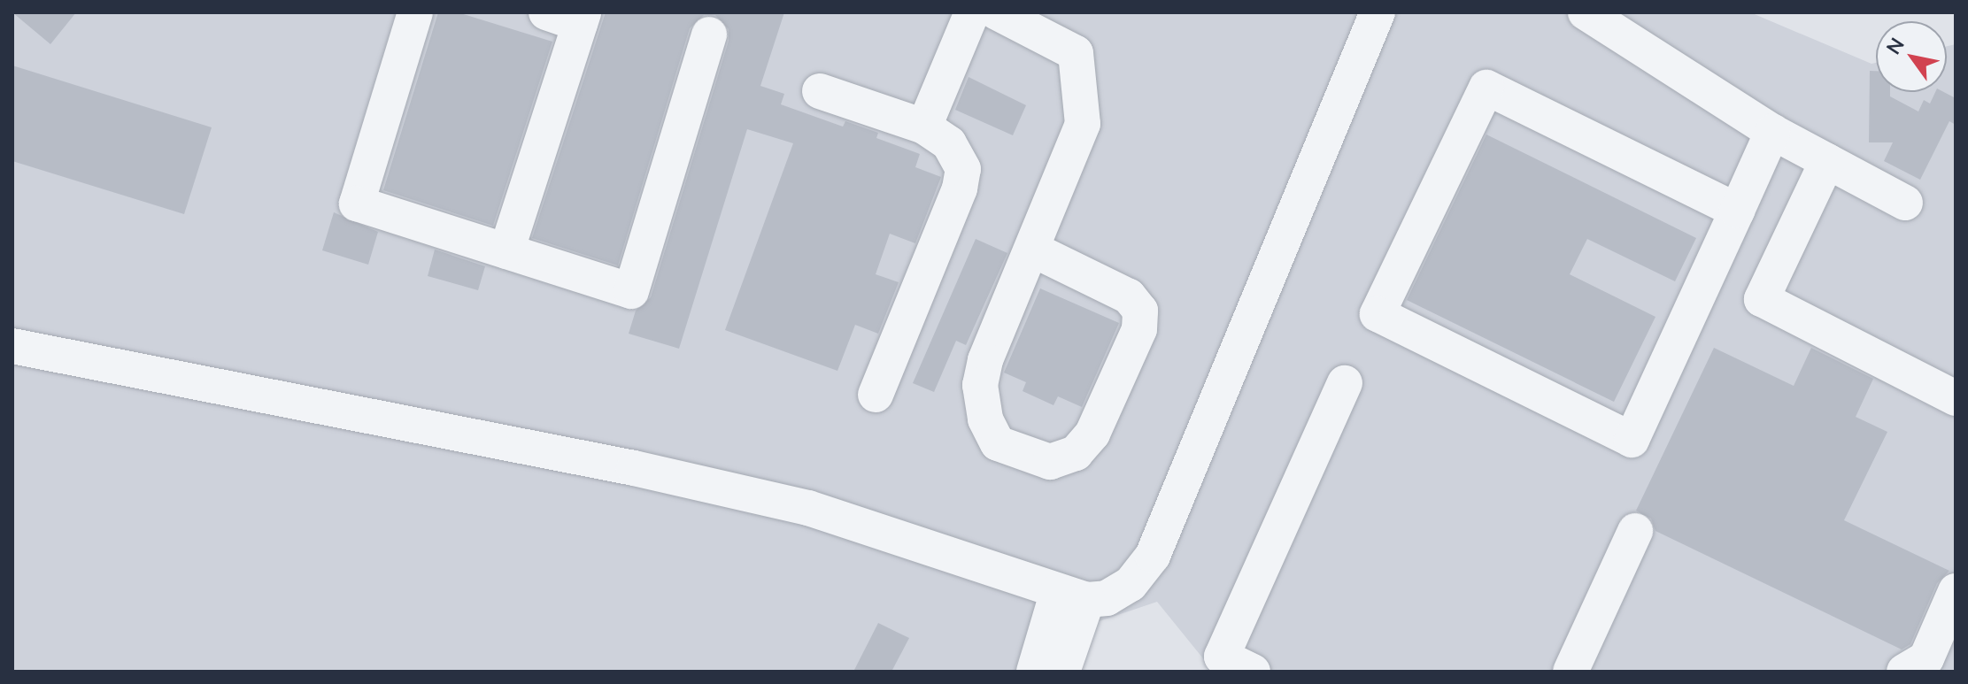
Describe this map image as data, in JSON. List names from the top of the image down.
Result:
{
  "north": "top left"
}
